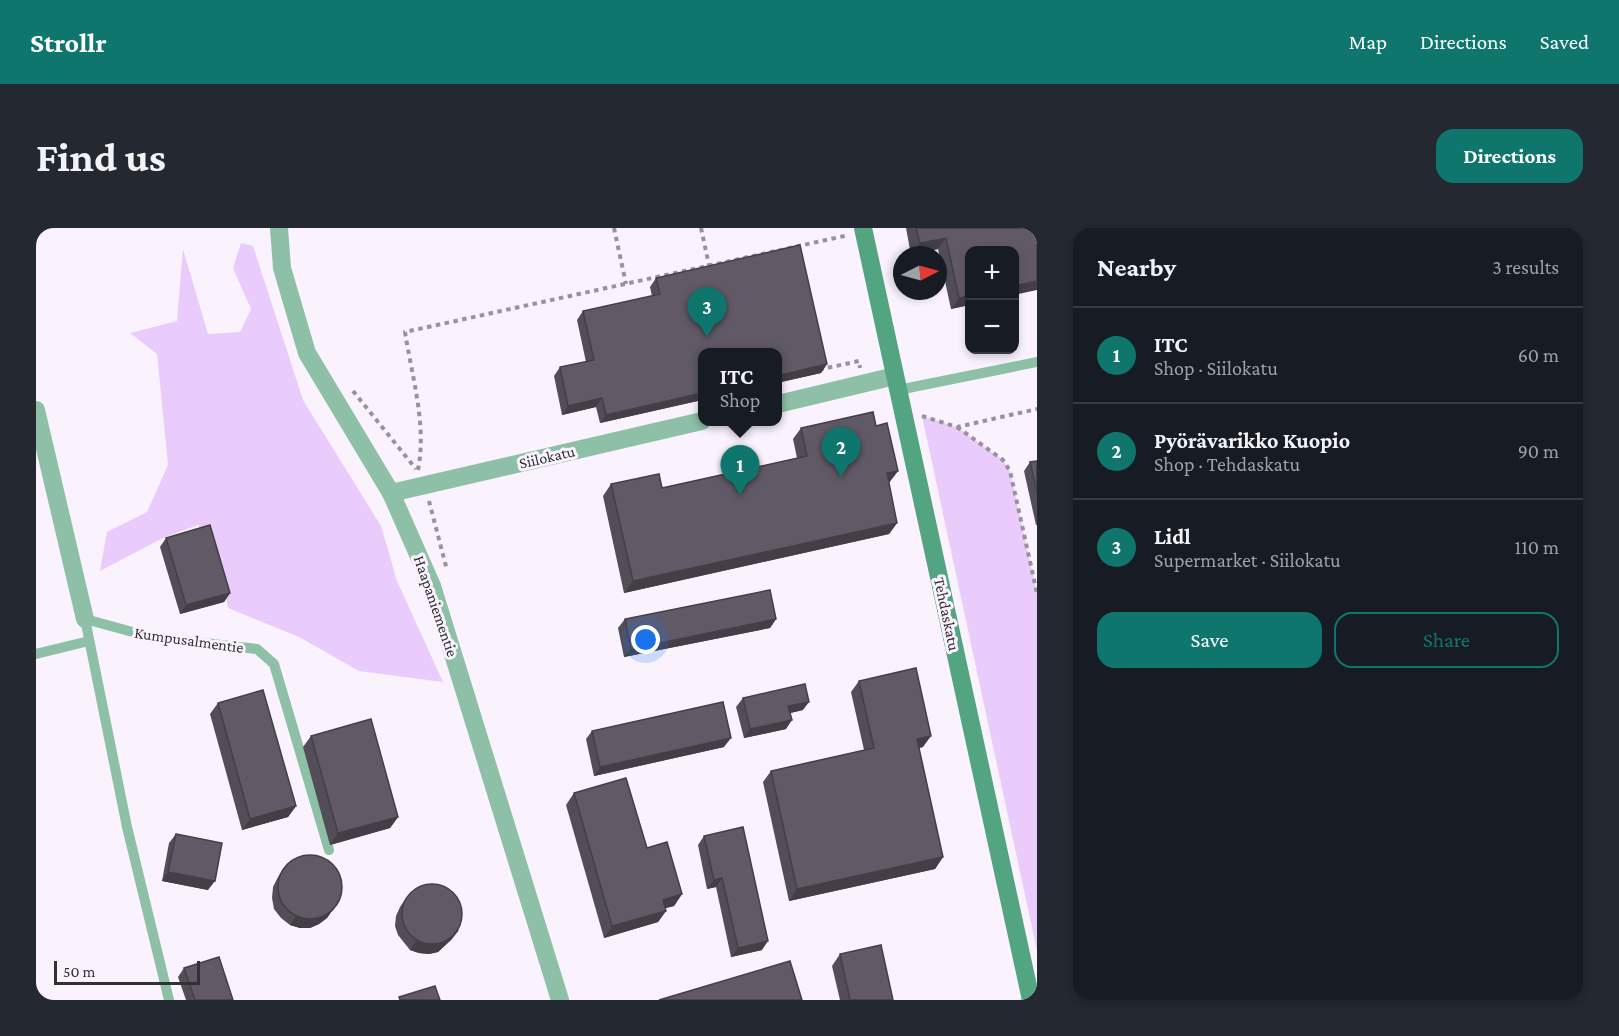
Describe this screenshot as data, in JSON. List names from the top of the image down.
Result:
{
  "streets": {
    "street": ["Siilokatu", "Haapaniementie", "Tehdaskatu"],
    "lane": ["Kumpusalmentie"]
  },
  "crossings": [
    ["Siilokatu", "Haapaniementie"]
  ],
  "scale_bar": "50 m",
  "north": "right",
  "page": {
    "header": "Strollr",
    "nav": ["Map", "Directions", "Saved"],
    "buttons": [
      "Directions",
      ["Save", "Share"]
    ],
    "title": "Find us",
    "heading": ["Nearby", "3 results"],
    "map_buttons": ["+", "−"],
    "pins": ["3", "2", "1"],
    "list": [
      {
        "mark": "1",
        "name": "ITC",
        "note": "Shop · Siilokatu",
        "value": "60 m"
      },
      {
        "mark": "2",
        "name": "Pyörävarikko Kuopio",
        "note": "Shop · Tehdaskatu",
        "value": "90 m"
      },
      {
        "mark": "3",
        "name": "Lidl",
        "note": "Supermarket · Siilokatu",
        "value": "110 m"
      }
    ],
    "popup": ["ITC", "Shop"],
    "scale": "50 m"
  }
}
